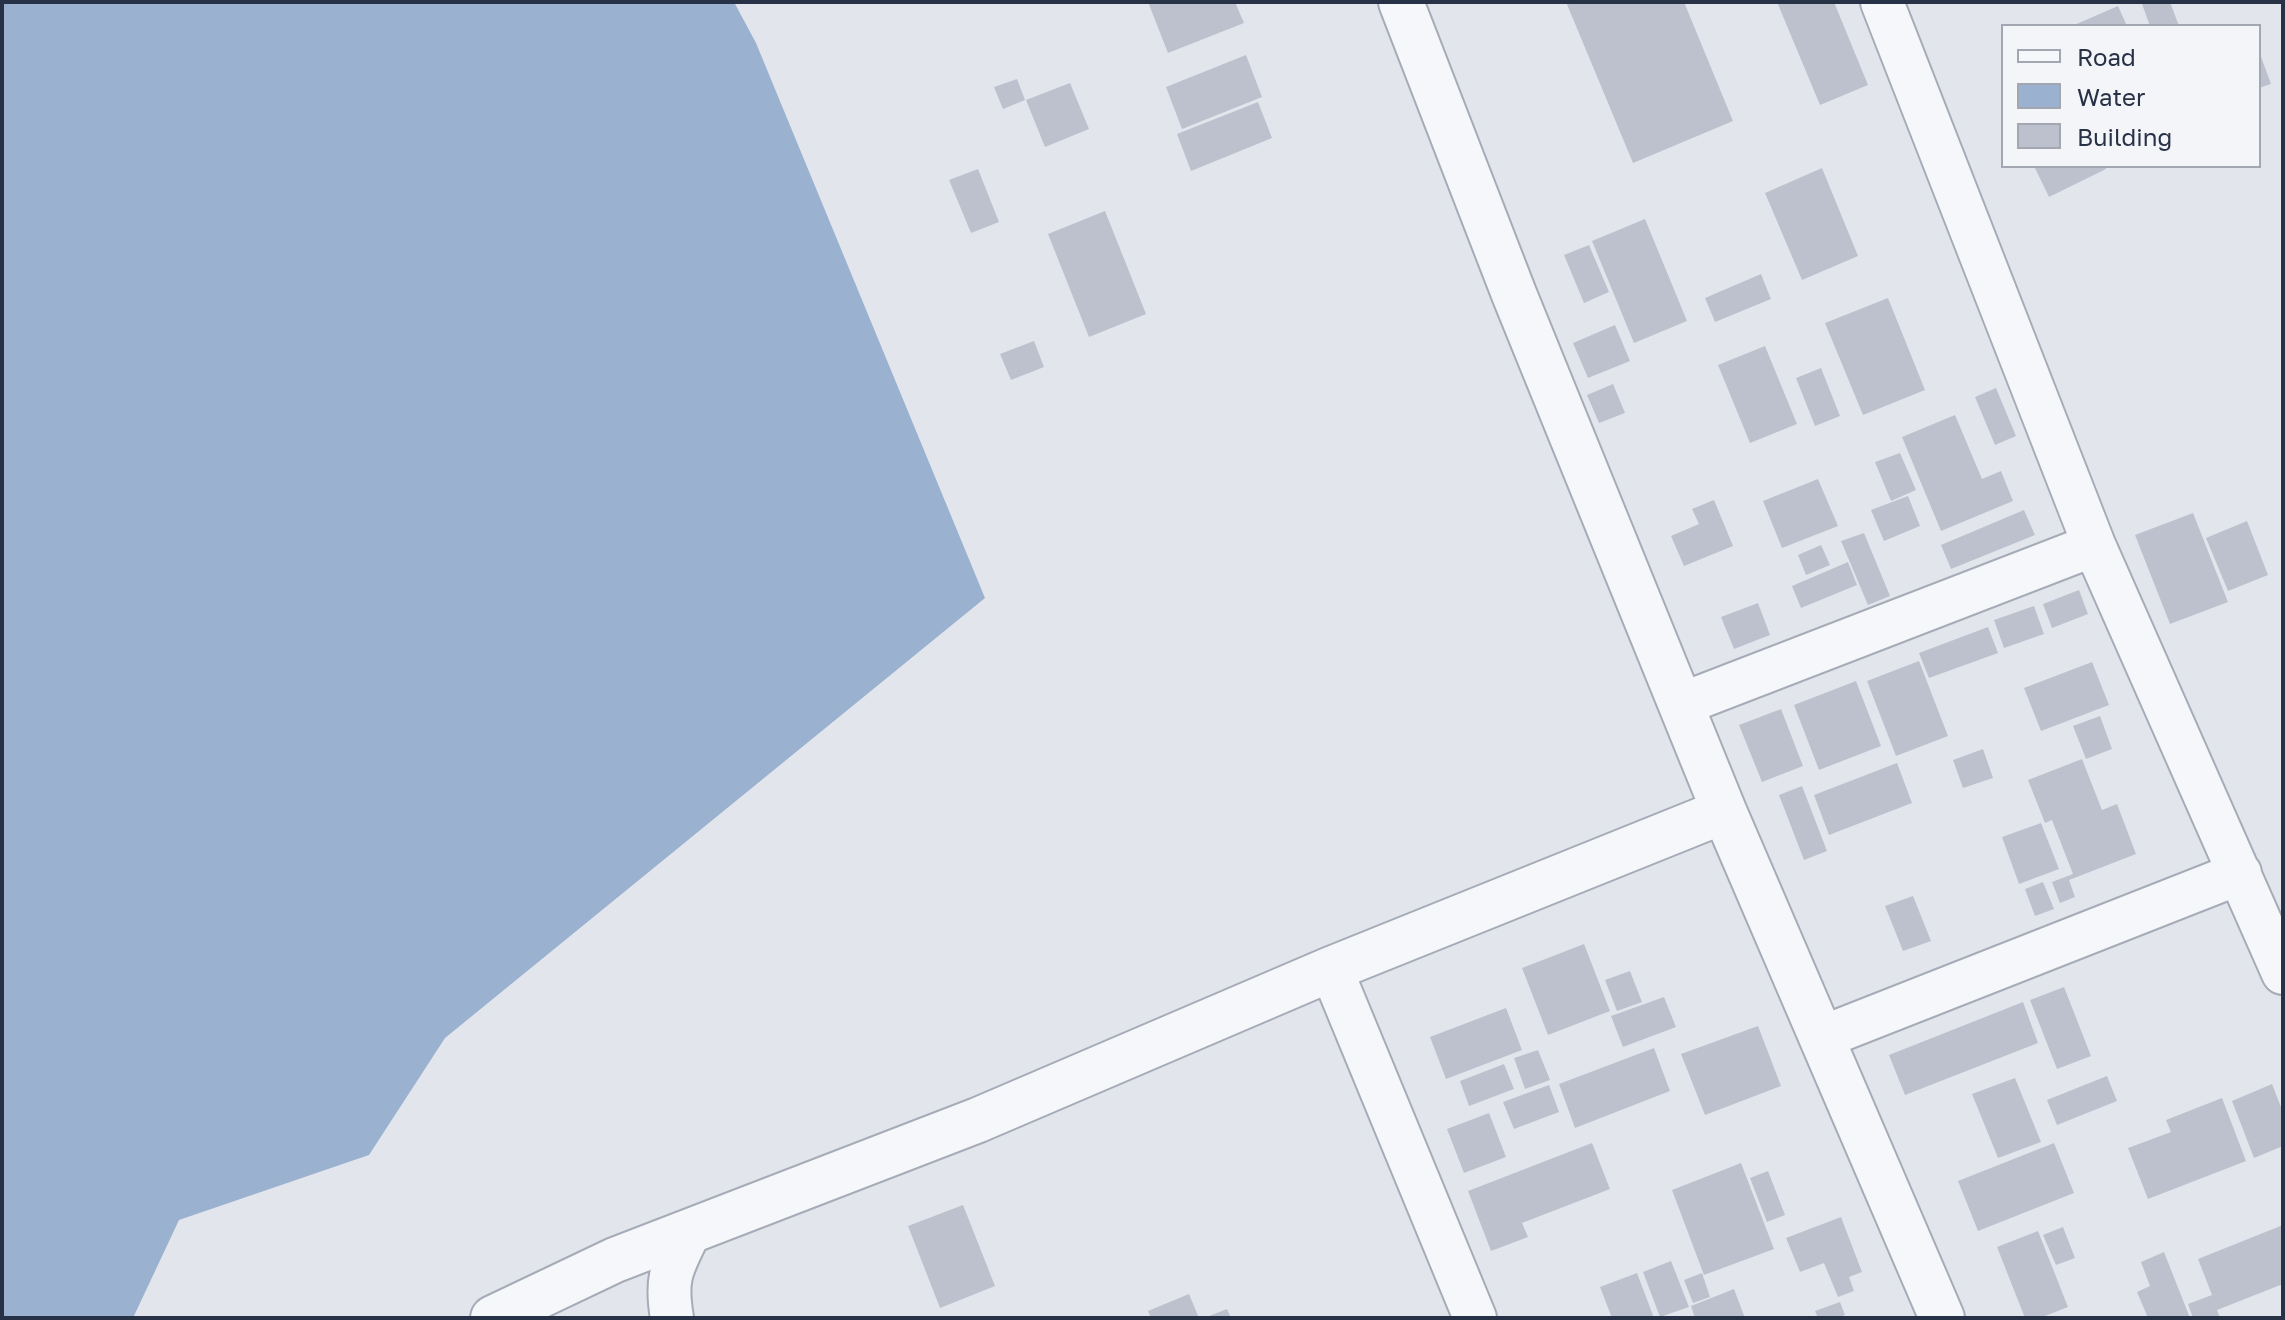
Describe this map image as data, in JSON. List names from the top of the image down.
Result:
{
  "legend": ["Road", "Water", "Building"]
}
